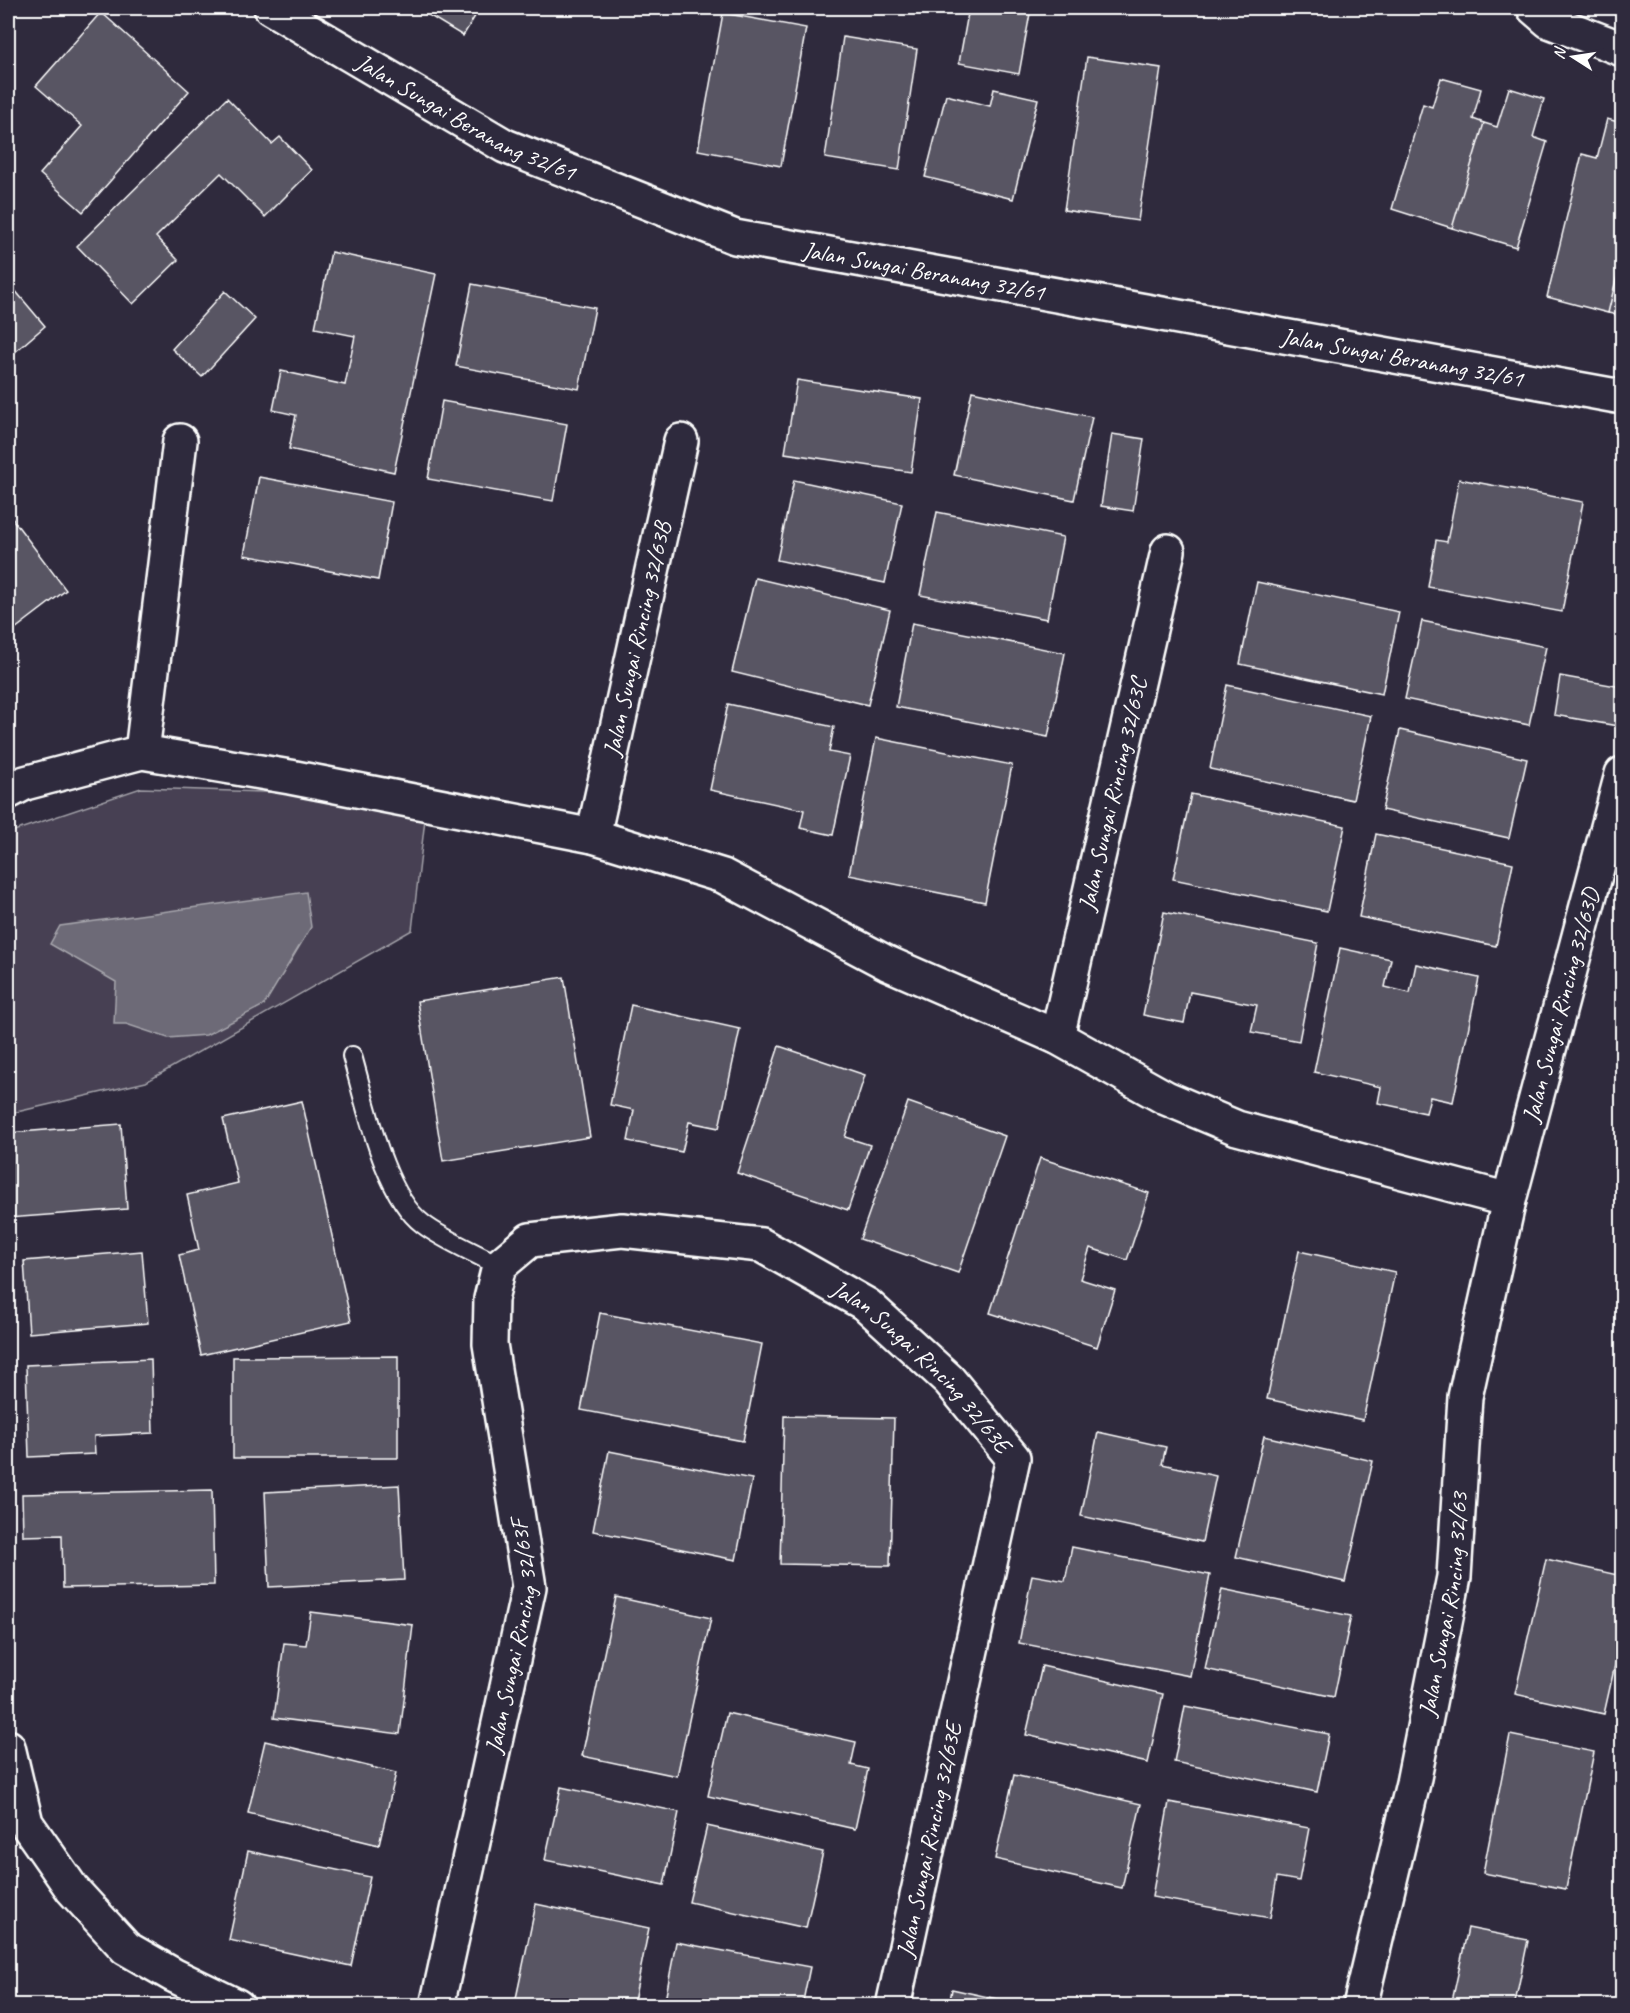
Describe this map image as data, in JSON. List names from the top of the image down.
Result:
{
  "streets": {
    "street": [
      "Jalan Sungai Beranang 32/61",
      "Jalan Sungai Rincing 32/63B",
      "Jalan Sungai Rincing 32/63C",
      "Jalan Sungai Rincing 32/63D",
      "Jalan Sungai Rincing 32/63E",
      "Jalan Sungai Rincing 32/63",
      "Jalan Sungai Rincing 32/63F"
    ]
  },
  "crossings": [
    ["Jalan Sungai Rincing 32/63D", "Jalan Sungai Rincing 32/63"],
    ["Jalan Sungai Rincing 32/63E", "Jalan Sungai Rincing 32/63F"]
  ],
  "north": "left"
}
